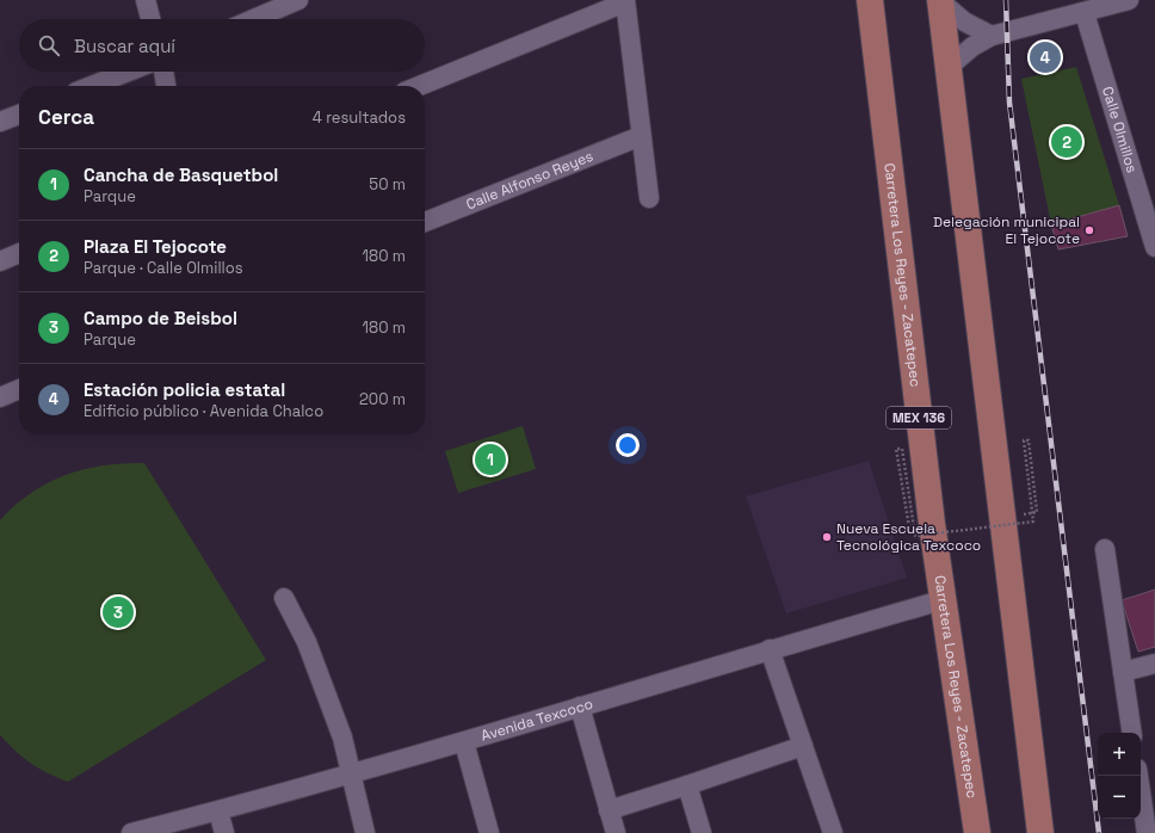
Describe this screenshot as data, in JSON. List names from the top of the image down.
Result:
{
  "streets": {
    "main road": ["Carretera Los Reyes - Zacatepec", "MEX 136"],
    "street": ["Calle Olmillos", "Calle Alfonso Reyes", "Avenida Texcoco"]
  },
  "crossings": [
    ["Carretera Los Reyes - Zacatepec", "Avenida Texcoco"]
  ],
  "places": ["Delegación municipal El Tejocote", "Nueva Escuela Tecnológica Texcoco"],
  "page": {
    "search": "Buscar aquí",
    "pins": [
      "4",
      "2",
      "1",
      "3"
    ],
    "heading": ["Cerca", "4 resultados"],
    "list": [
      {
        "mark": "1",
        "name": "Cancha de Basquetbol",
        "note": "Parque",
        "value": "50 m"
      },
      {
        "mark": "2",
        "name": "Plaza El Tejocote",
        "note": "Parque · Calle Olmillos",
        "value": "180 m"
      },
      {
        "mark": "3",
        "name": "Campo de Beisbol",
        "note": "Parque",
        "value": "180 m"
      },
      {
        "mark": "4",
        "name": "Estación policia estatal",
        "note": "Edificio público · Avenida Chalco",
        "value": "200 m"
      }
    ],
    "map_buttons": ["+", "−"]
  }
}
